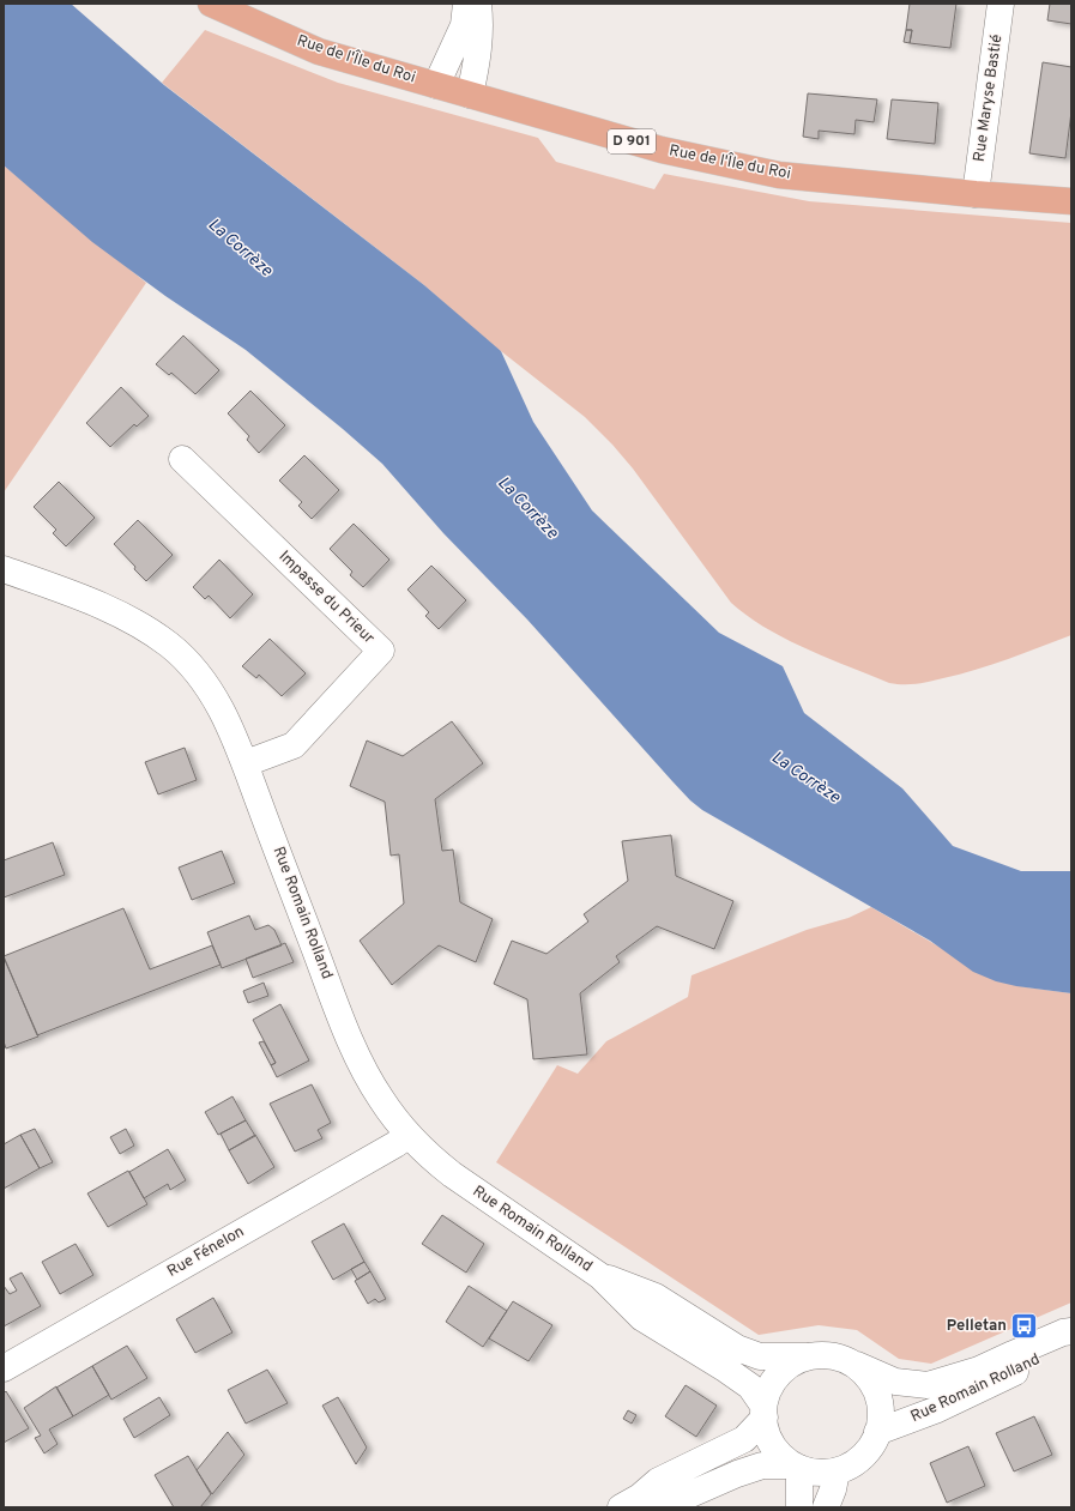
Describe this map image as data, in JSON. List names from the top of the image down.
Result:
{
  "streets": {
    "main road": ["Rue de l'Île du Roi", "D 901"],
    "street": [
      "Rue Maryse Bastié",
      "Impasse du Prieur",
      "Rue Romain Rolland",
      "Rue Fénelon"
    ]
  },
  "crossings": [
    ["Rue de l'Île du Roi", "Rue Maryse Bastié"],
    ["Impasse du Prieur", "Rue Romain Rolland"],
    ["Rue Romain Rolland", "Rue Fénelon"]
  ],
  "water": ["La Corrèze"],
  "places": {
    "bus stop": ["Pelletan"]
  }
}
